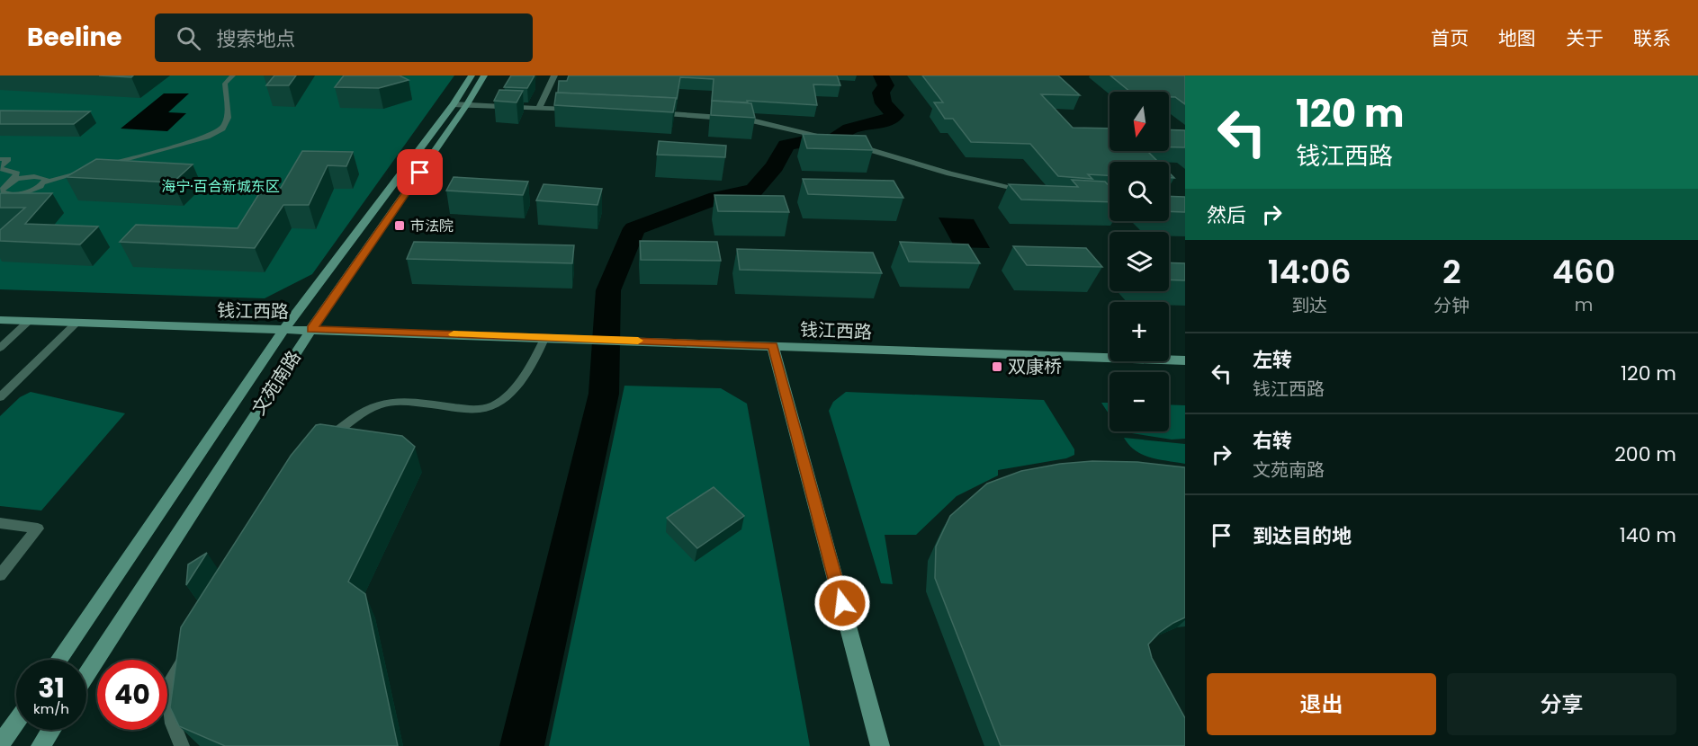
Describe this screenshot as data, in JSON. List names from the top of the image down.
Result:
{
  "streets": {
    "main road": ["钱江西路", "文苑南路"]
  },
  "crossings": [
    ["钱江西路", "文苑南路"]
  ],
  "parks": ["海宁·百合新城东区"],
  "places": {
    "transit": ["市法院", "双康桥"]
  },
  "north": "bottom",
  "page": {
    "header": "Beeline",
    "search": "搜索地点",
    "nav": [
      "首页",
      "地图",
      "关于",
      "联系"
    ],
    "turn": ["120 m", "钱江西路"],
    "map_buttons": ["+", "−"],
    "then": "然后",
    "eta": [
      "14:06",
      "到达",
      "2",
      "分钟",
      "460",
      "m"
    ],
    "list": [
      {
        "name": "左转",
        "note": "钱江西路",
        "value": "120 m"
      },
      {
        "name": "右转",
        "note": "文苑南路",
        "value": "200 m"
      },
      {
        "name": "到达目的地",
        "value": "140 m"
      }
    ],
    "speed": "31 km/h",
    "limit": "40",
    "buttons": ["退出", "分享"]
  }
}
